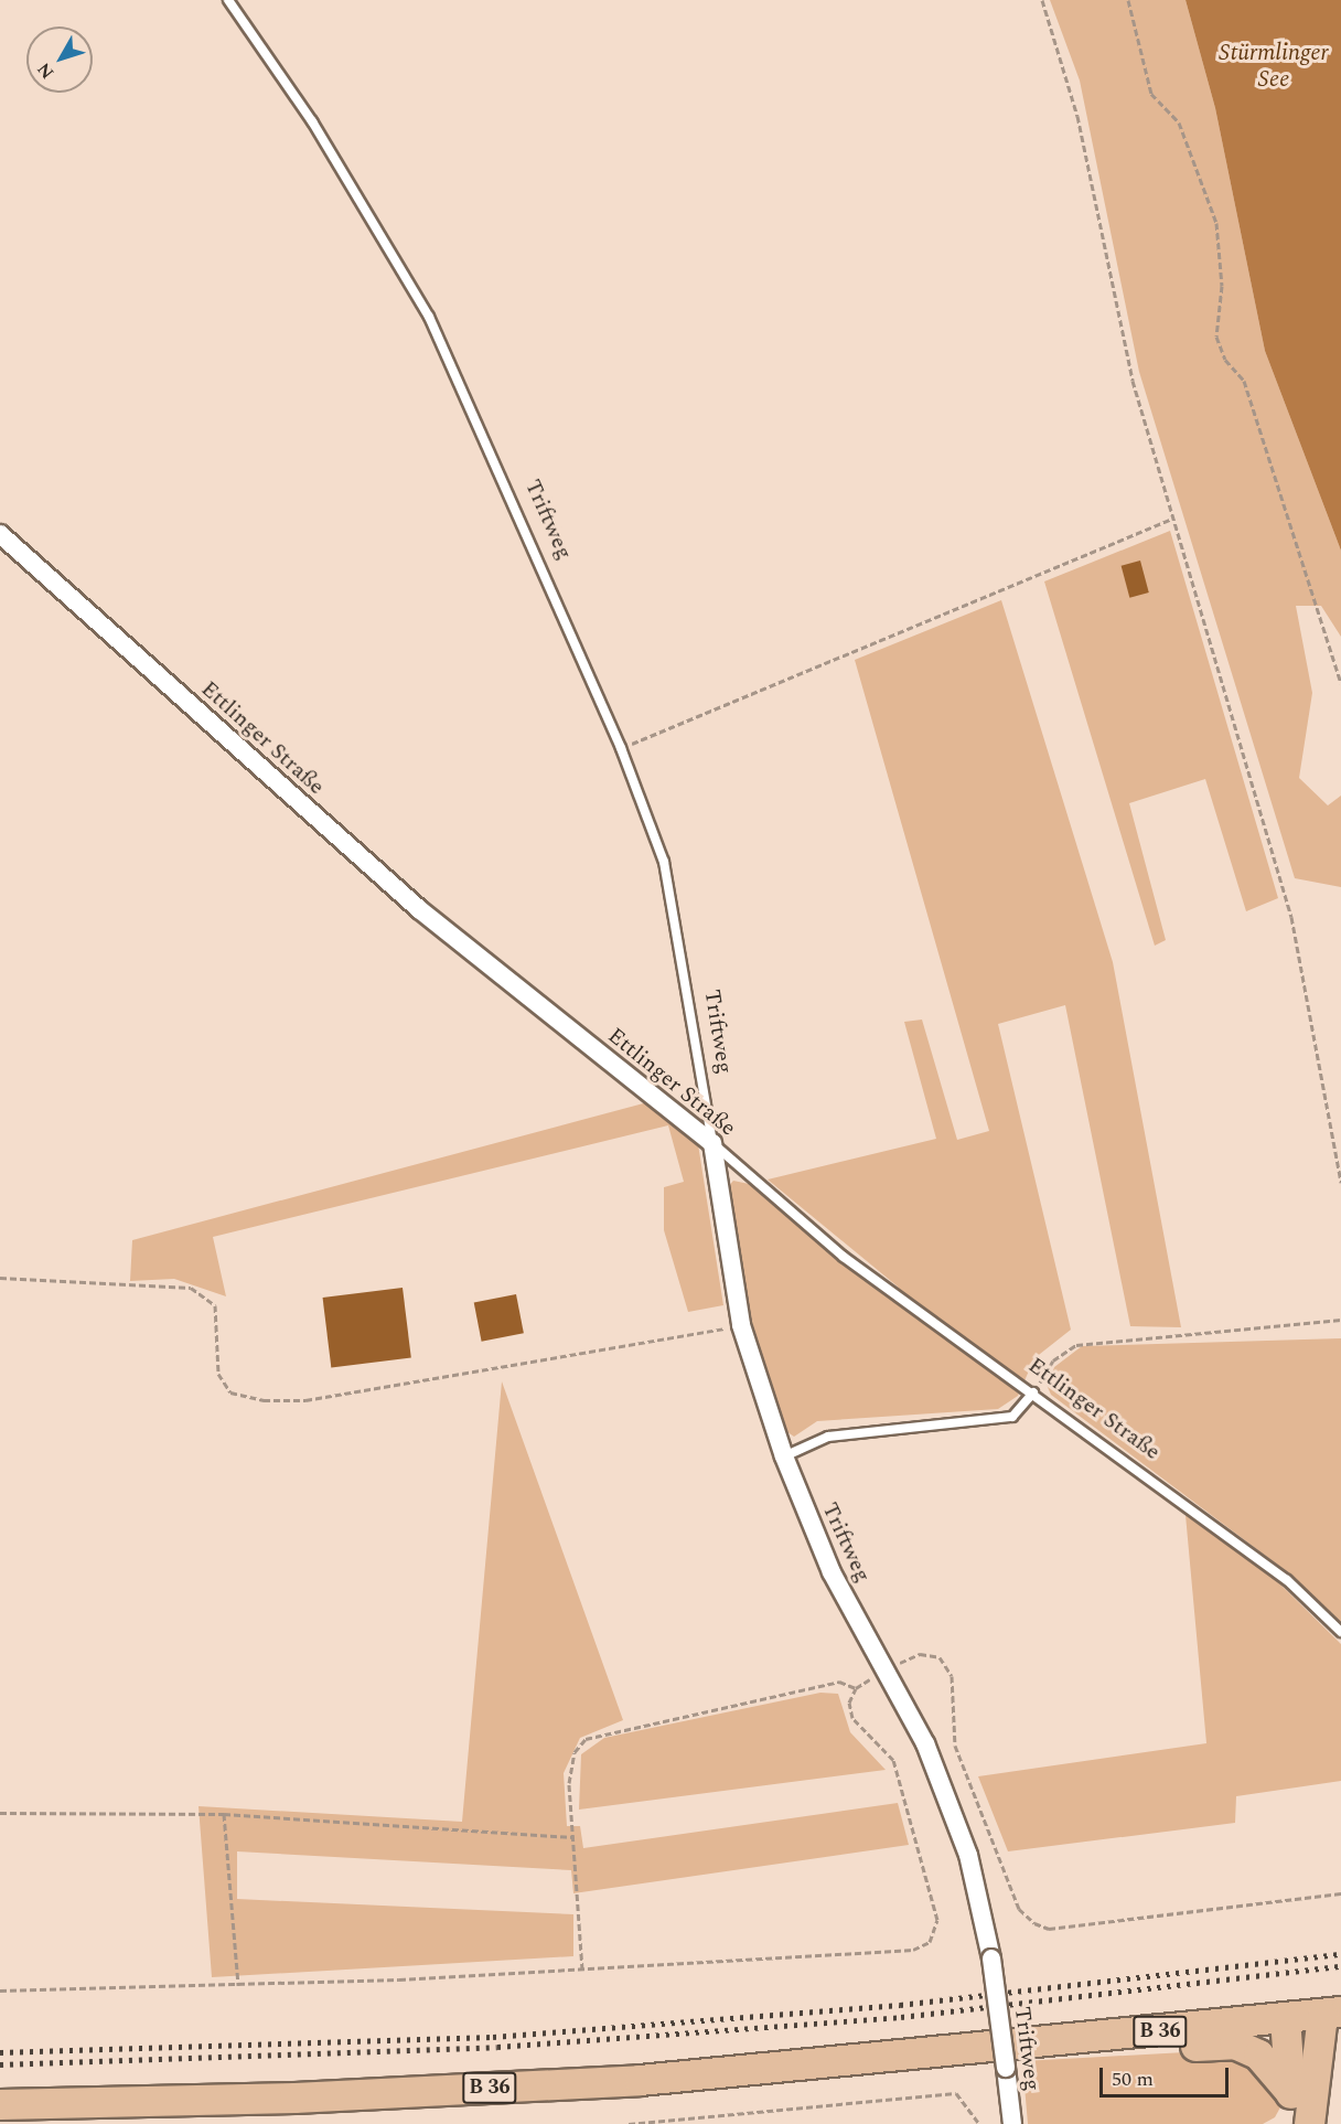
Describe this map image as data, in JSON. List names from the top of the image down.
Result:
{
  "streets": {
    "main road": ["B 36"],
    "street": ["Triftweg", "Ettlinger Straße"]
  },
  "crossings": [
    ["Triftweg", "Ettlinger Straße"]
  ],
  "water": ["Stürmlinger See"],
  "scale_bar": "50 m",
  "north": "bottom left"
}
